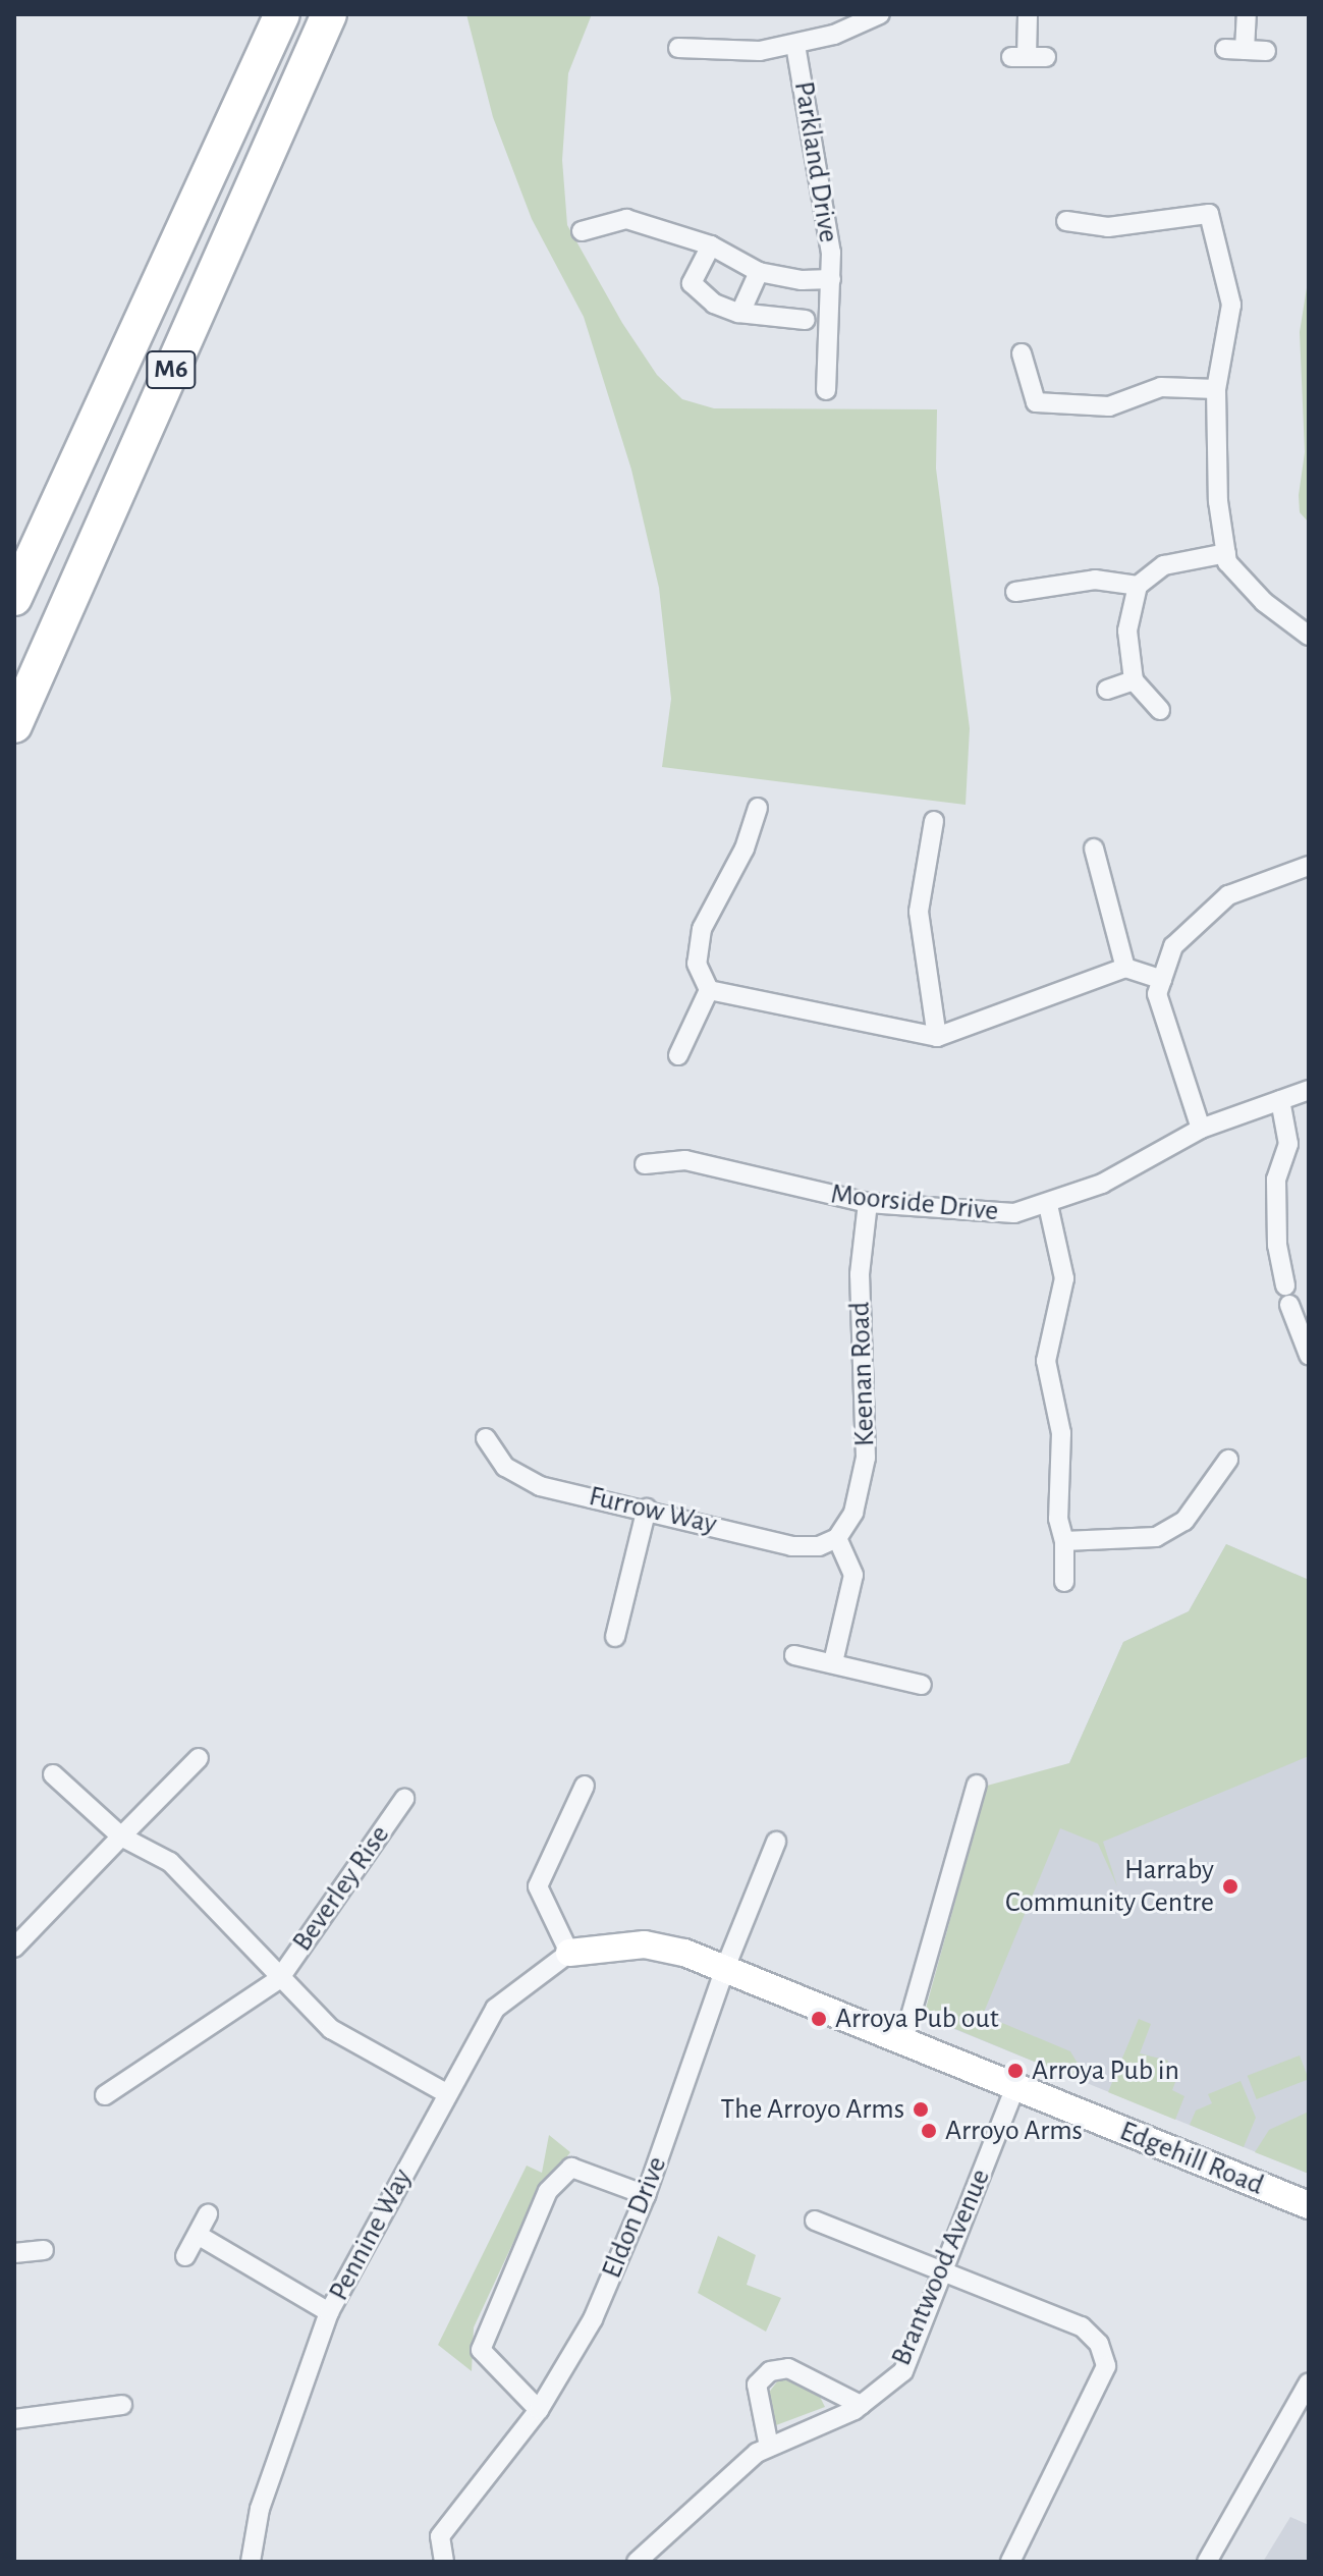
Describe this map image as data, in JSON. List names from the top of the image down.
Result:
{
  "streets": {
    "highway": ["M6"],
    "street": [
      "Parkland Drive",
      "Moorside Drive",
      "Keenan Road",
      "Furrow Way",
      "Beverley Rise",
      "Edgehill Road",
      "Eldon Drive",
      "Pennine Way",
      "Brantwood Avenue"
    ]
  },
  "crossings": [
    ["Moorside Drive", "Keenan Road"],
    ["Keenan Road", "Furrow Way"],
    ["Beverley Rise", "Pennine Way"],
    ["Edgehill Road", "Eldon Drive"],
    ["Edgehill Road", "Pennine Way"],
    ["Edgehill Road", "Brantwood Avenue"]
  ],
  "places": [
    "Harraby Community Centre",
    "Arroya Pub out",
    "Arroya Pub in",
    "The Arroyo Arms",
    "Arroyo Arms"
  ]
}
